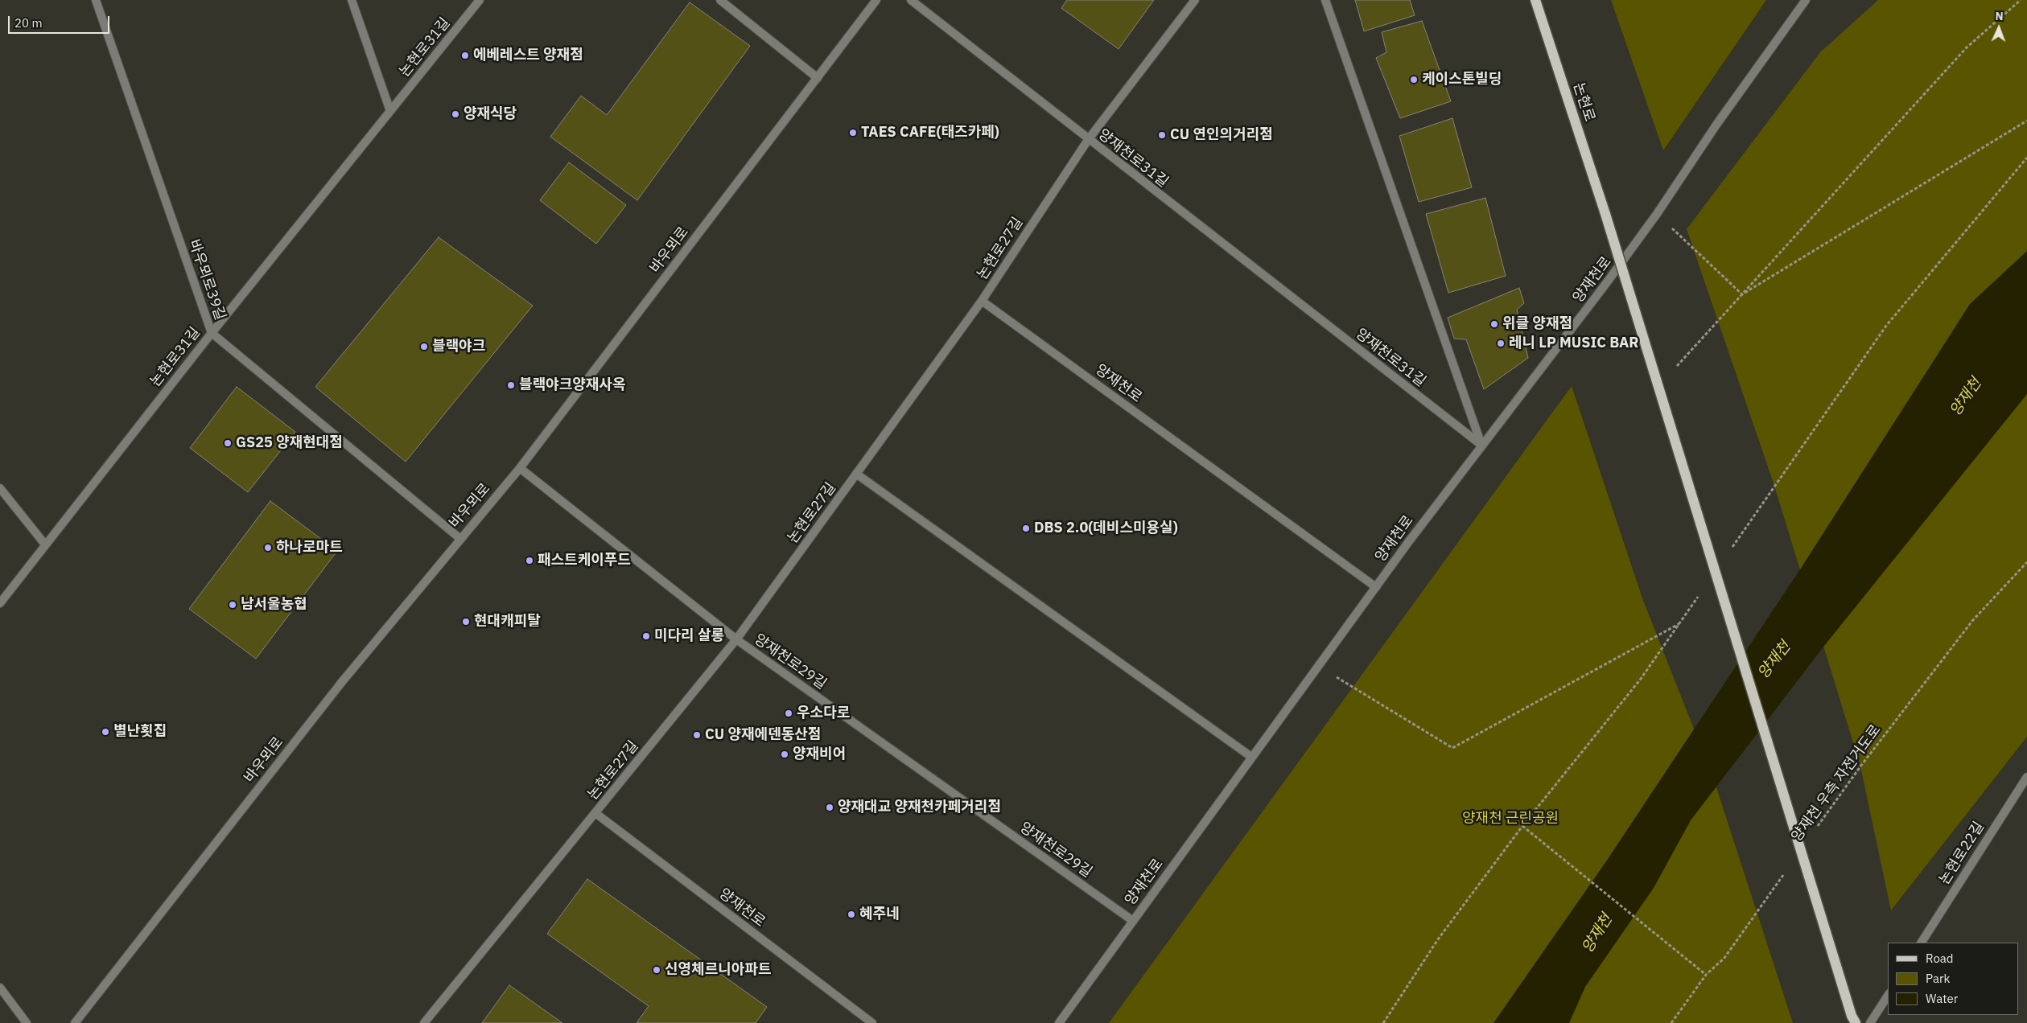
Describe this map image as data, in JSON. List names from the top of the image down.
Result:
{
  "streets": {
    "main road": ["논현로"],
    "street": [
      "논현로31길",
      "양재천로31길",
      "논현로27길",
      "바우뫼로",
      "바우뫼로39길",
      "양재천로",
      "양재천로29길",
      "논현로22길"
    ],
    "path": ["양재천 우측 자전거도로"]
  },
  "crossings": [
    ["논현로31길", "바우뫼로39길"],
    ["양재천로31길", "논현로27길"],
    ["양재천로31길", "양재천로"],
    ["논현로27길", "양재천로"],
    ["논현로27길", "양재천로29길"],
    ["바우뫼로", "바우뫼로39길"],
    ["바우뫼로", "양재천로29길"],
    ["양재천로", "양재천로29길"]
  ],
  "water": ["양재천"],
  "parks": ["양재천 근린공원"],
  "places": [
    "에베레스트 양재점",
    "케이스톤빌딩",
    "양재식당",
    "TAES CAFE(태즈카페)",
    "CU 연인의거리점",
    "위클 양재점",
    "레니 LP MUSIC BAR",
    "블랙야크",
    "블랙야크양재사옥",
    "GS25 양재현대점",
    "DBS 2.0(데비스미용실)",
    "하나로마트",
    "패스트케이푸드",
    "남서울농협",
    "현대캐피탈",
    "미다리 살롱",
    "우소다로",
    "별난횟집",
    "CU 양재에덴동산점",
    "양재비어",
    "양재대교 양재천카페거리점",
    "혜주네",
    "신영체르니아파트"
  ],
  "legend": ["Road", "Park", "Water"],
  "scale_bar": "20 m",
  "north": "top"
}
